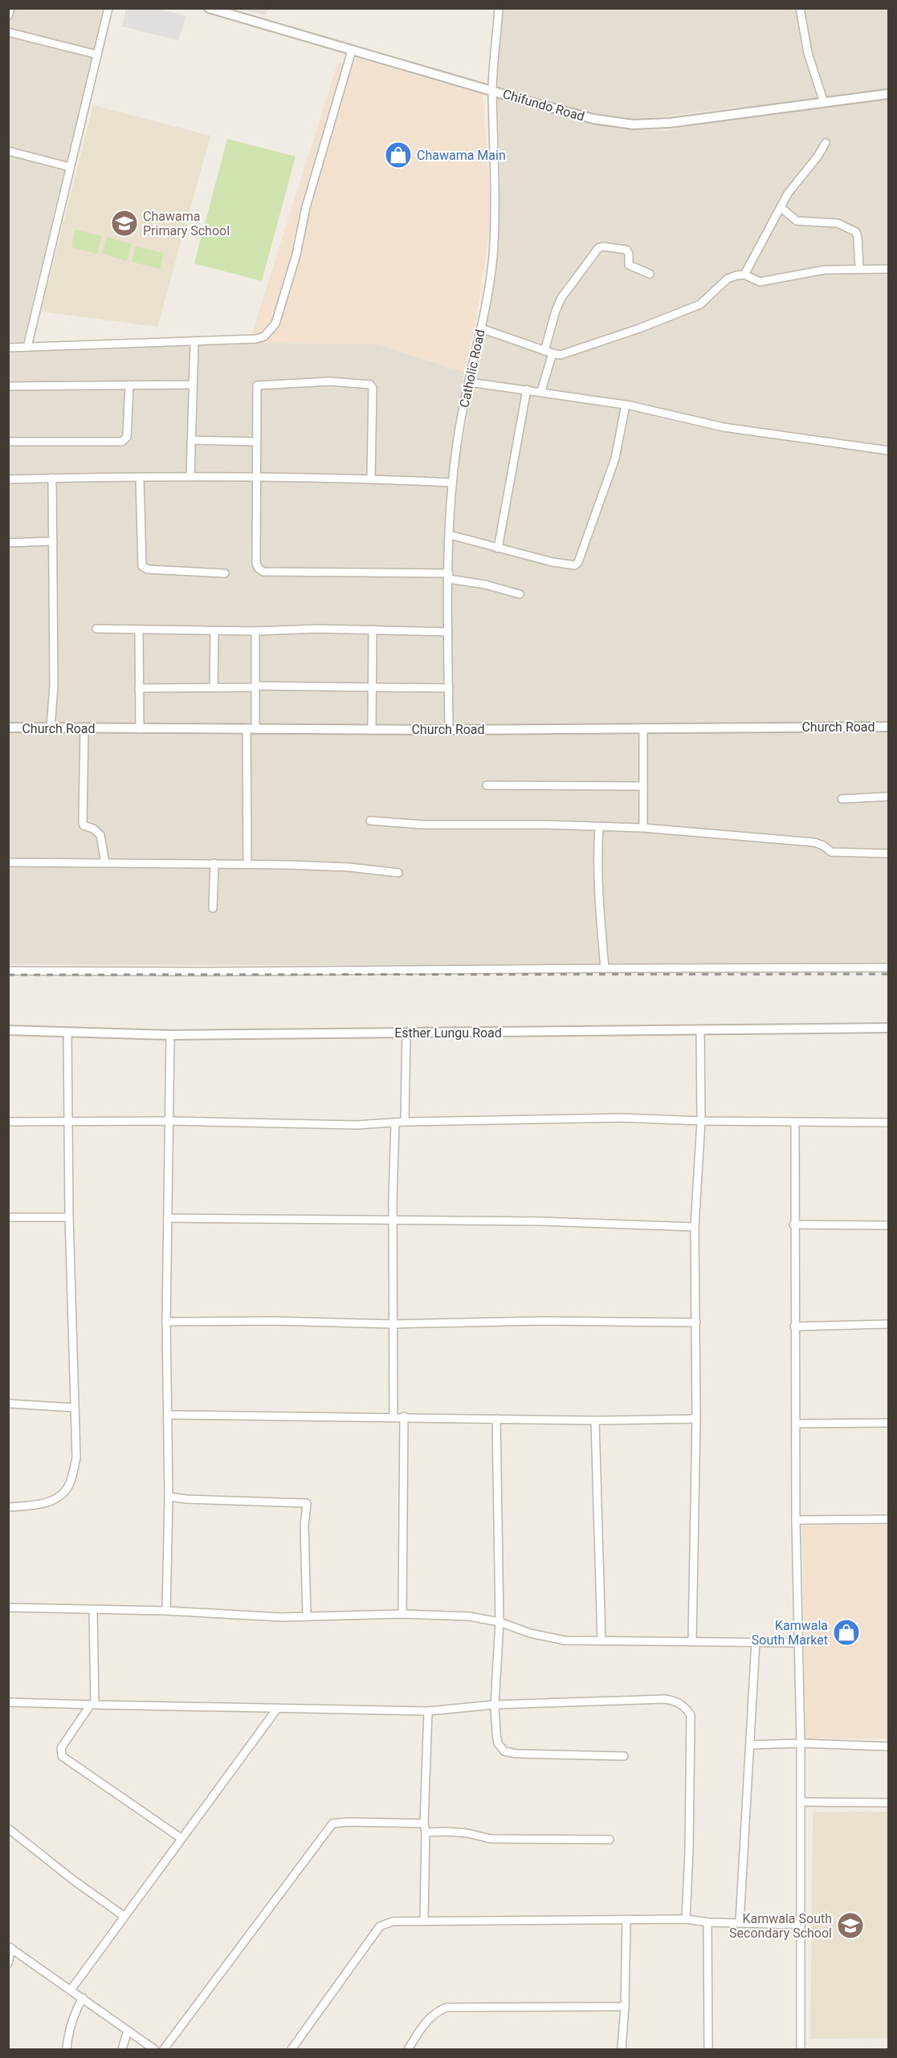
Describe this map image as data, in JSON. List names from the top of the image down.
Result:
{
  "streets": {
    "street": [
      "Chifundo Road",
      "Catholic Road",
      "Church Road",
      "Esther Lungu Road"
    ]
  },
  "crossings": [
    ["Chifundo Road", "Catholic Road"],
    ["Catholic Road", "Church Road"]
  ],
  "places": {
    "shop": ["Chawama Main", "Kamwala South Market"],
    "school or university": ["Chawama Primary School", "Kamwala South Secondary School"]
  }
}
